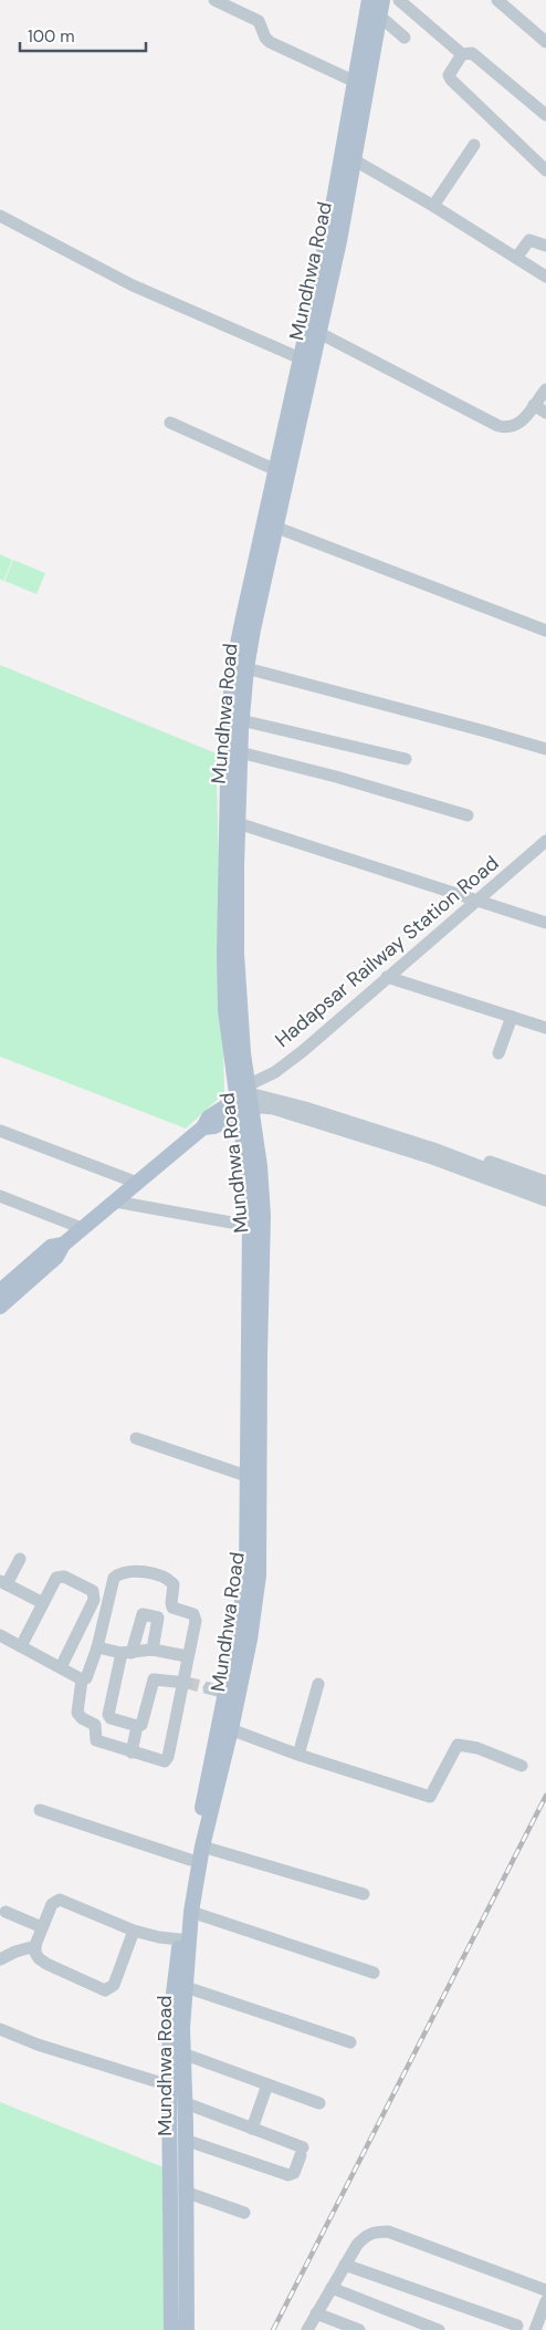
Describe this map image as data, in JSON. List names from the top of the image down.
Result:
{
  "streets": {
    "main road": ["Mundhwa Road"],
    "street": ["Hadapsar Railway Station Road"]
  },
  "crossings": [
    ["Mundhwa Road", "Hadapsar Railway Station Road"]
  ],
  "scale_bar": "100 m"
}
